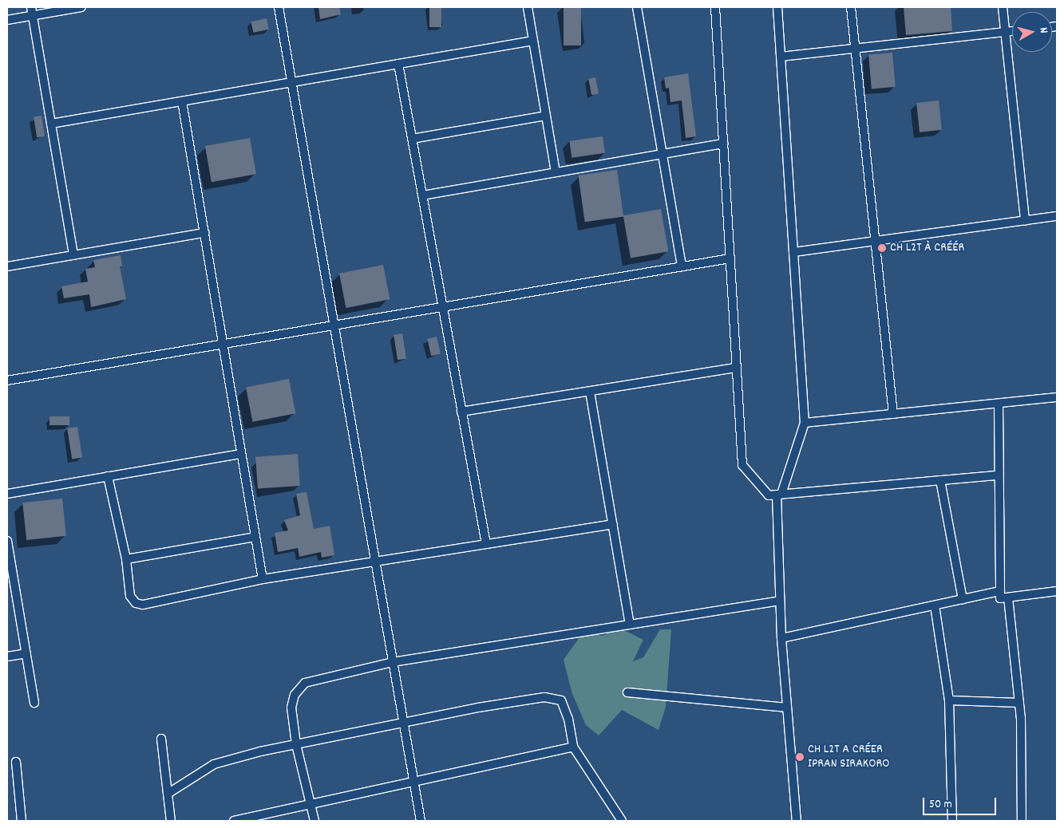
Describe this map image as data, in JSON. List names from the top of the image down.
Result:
{
  "places": ["CH L2T À CRÉÉR", "CH L2T A CRÉER IPRAN SIRAKORO"],
  "scale_bar": "50 m",
  "north": "right"
}
